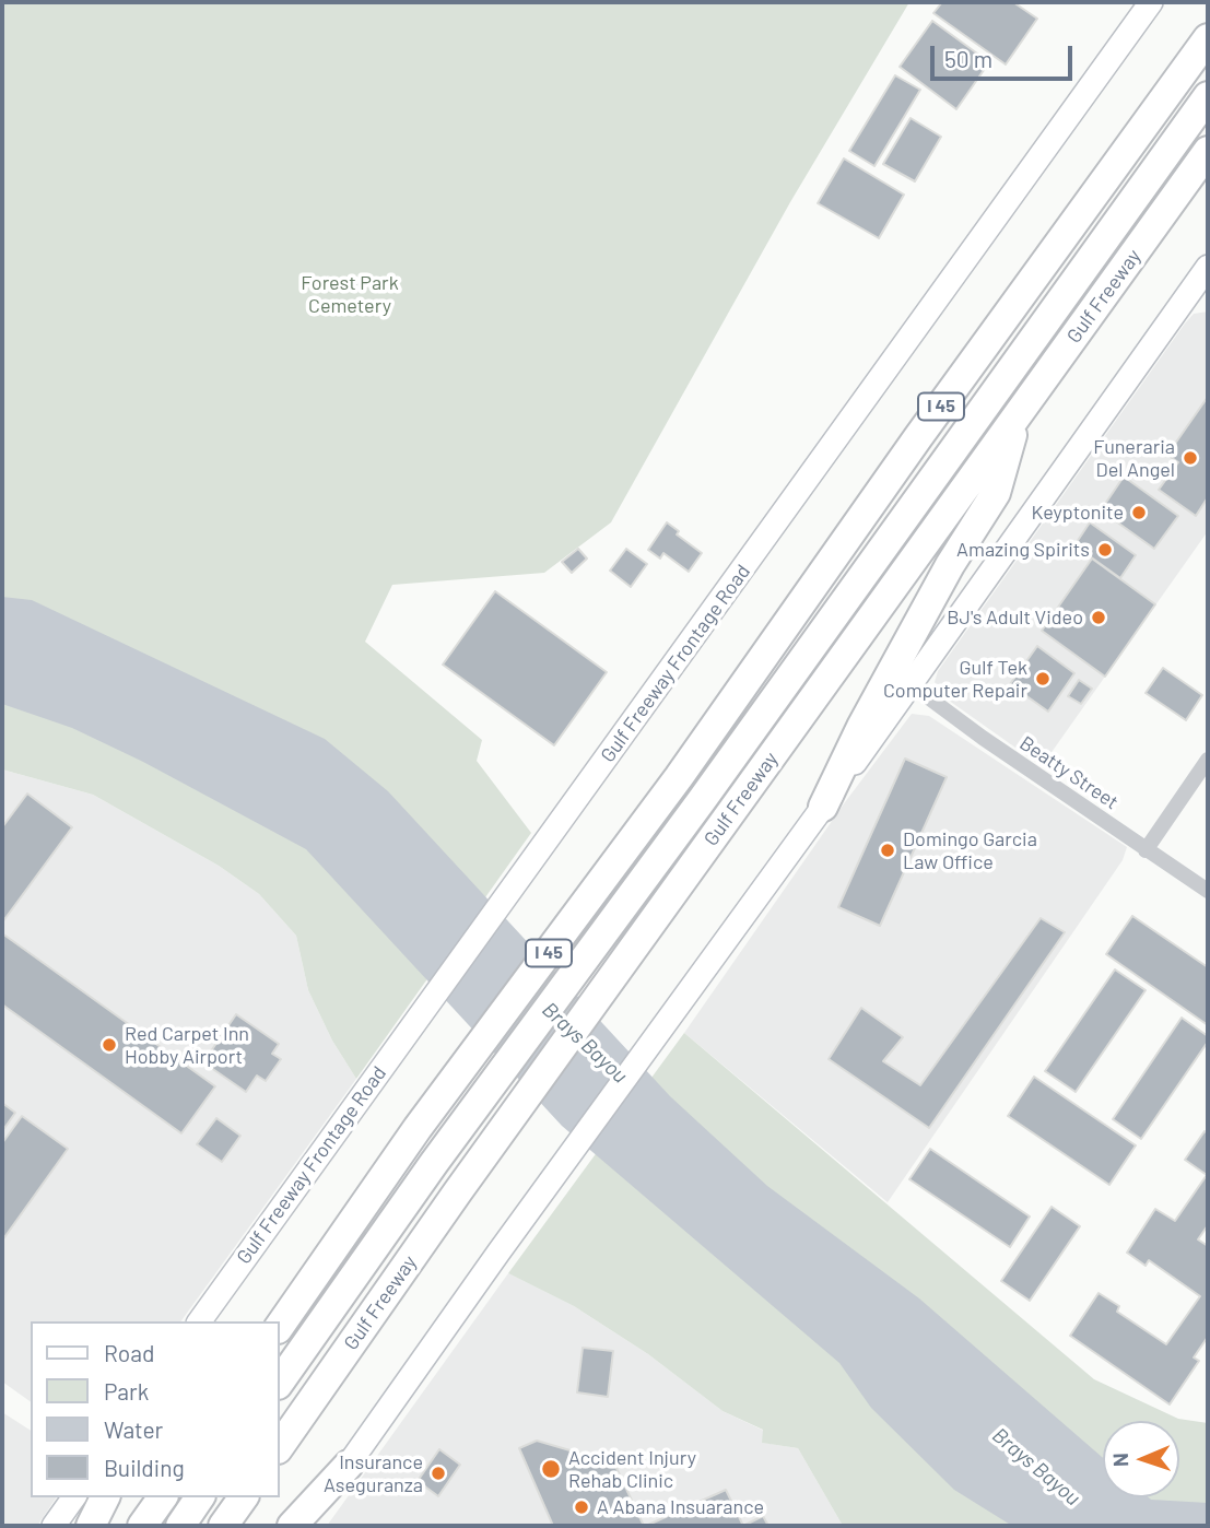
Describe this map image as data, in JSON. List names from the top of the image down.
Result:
{
  "streets": {
    "highway": ["Gulf Freeway", "I 45"],
    "main road": ["Gulf Freeway Frontage Road"],
    "street": ["Beatty Street"]
  },
  "water": ["Brays Bayou"],
  "parks": ["Forest Park Cemetery"],
  "places": [
    "Funeraria Del Angel",
    "Keyptonite",
    "Amazing Spirits",
    "BJ's Adult Video",
    "Gulf Tek Computer Repair",
    "Domingo Garcia Law Office",
    "Red Carpet Inn Hobby Airport",
    "Accident Injury Rehab Clinic",
    "Insurance Aseguranza",
    "A Abana Insuarance"
  ],
  "legend": [
    "Road",
    "Park",
    "Water",
    "Building"
  ],
  "scale_bar": "50 m",
  "north": "left"
}
